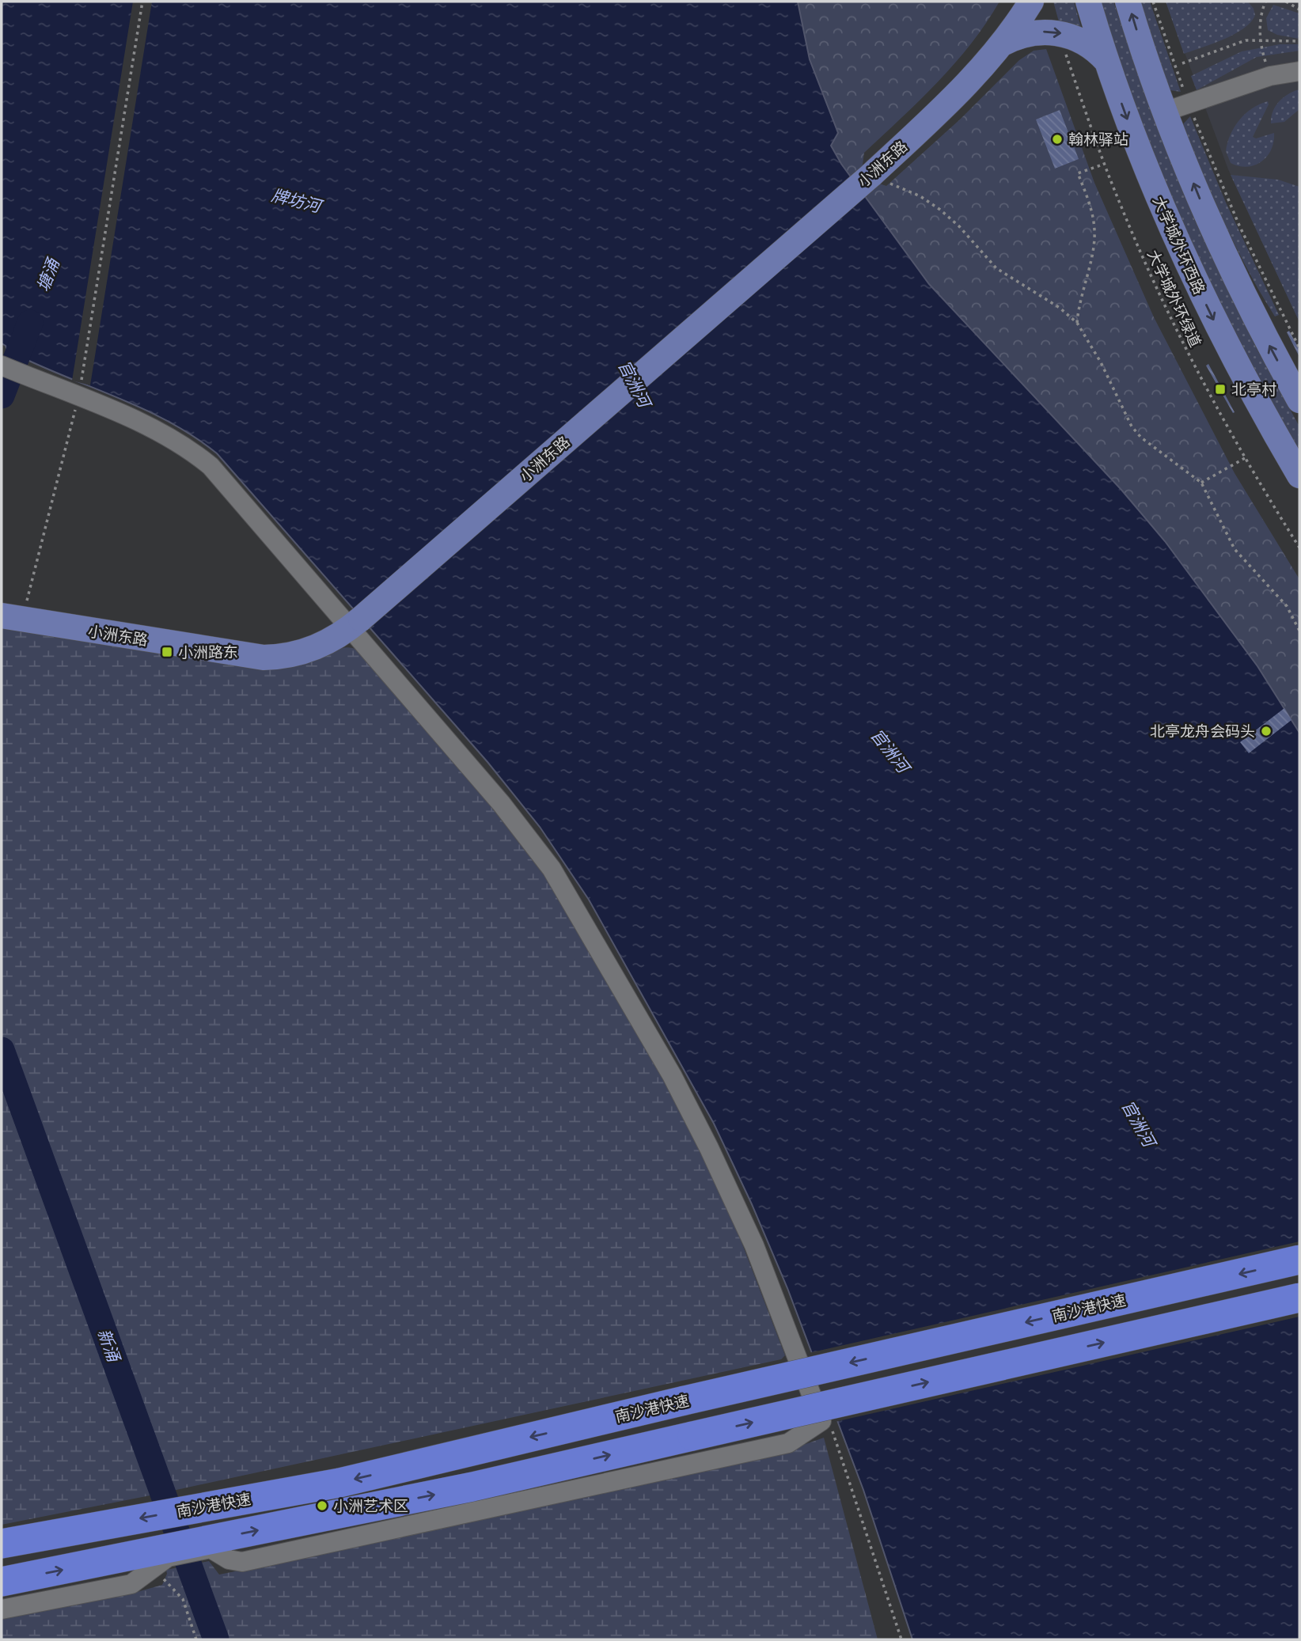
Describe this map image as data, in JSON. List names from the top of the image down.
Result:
{
  "streets": {
    "highway": ["南沙港快速"],
    "main road": ["小洲东路", "大学城外环西路"],
    "path": ["大学城外环绿道"]
  },
  "crossings": [
    ["小洲东路", "大学城外环西路"]
  ],
  "water": [
    "牌坊河",
    "塘涌",
    "官洲河",
    "新涌"
  ],
  "places": {
    "other": ["翰林驿站", "北亭龙舟会码头", "小洲艺术区"],
    "transit": ["北亭村", "小洲路东"]
  }
}
